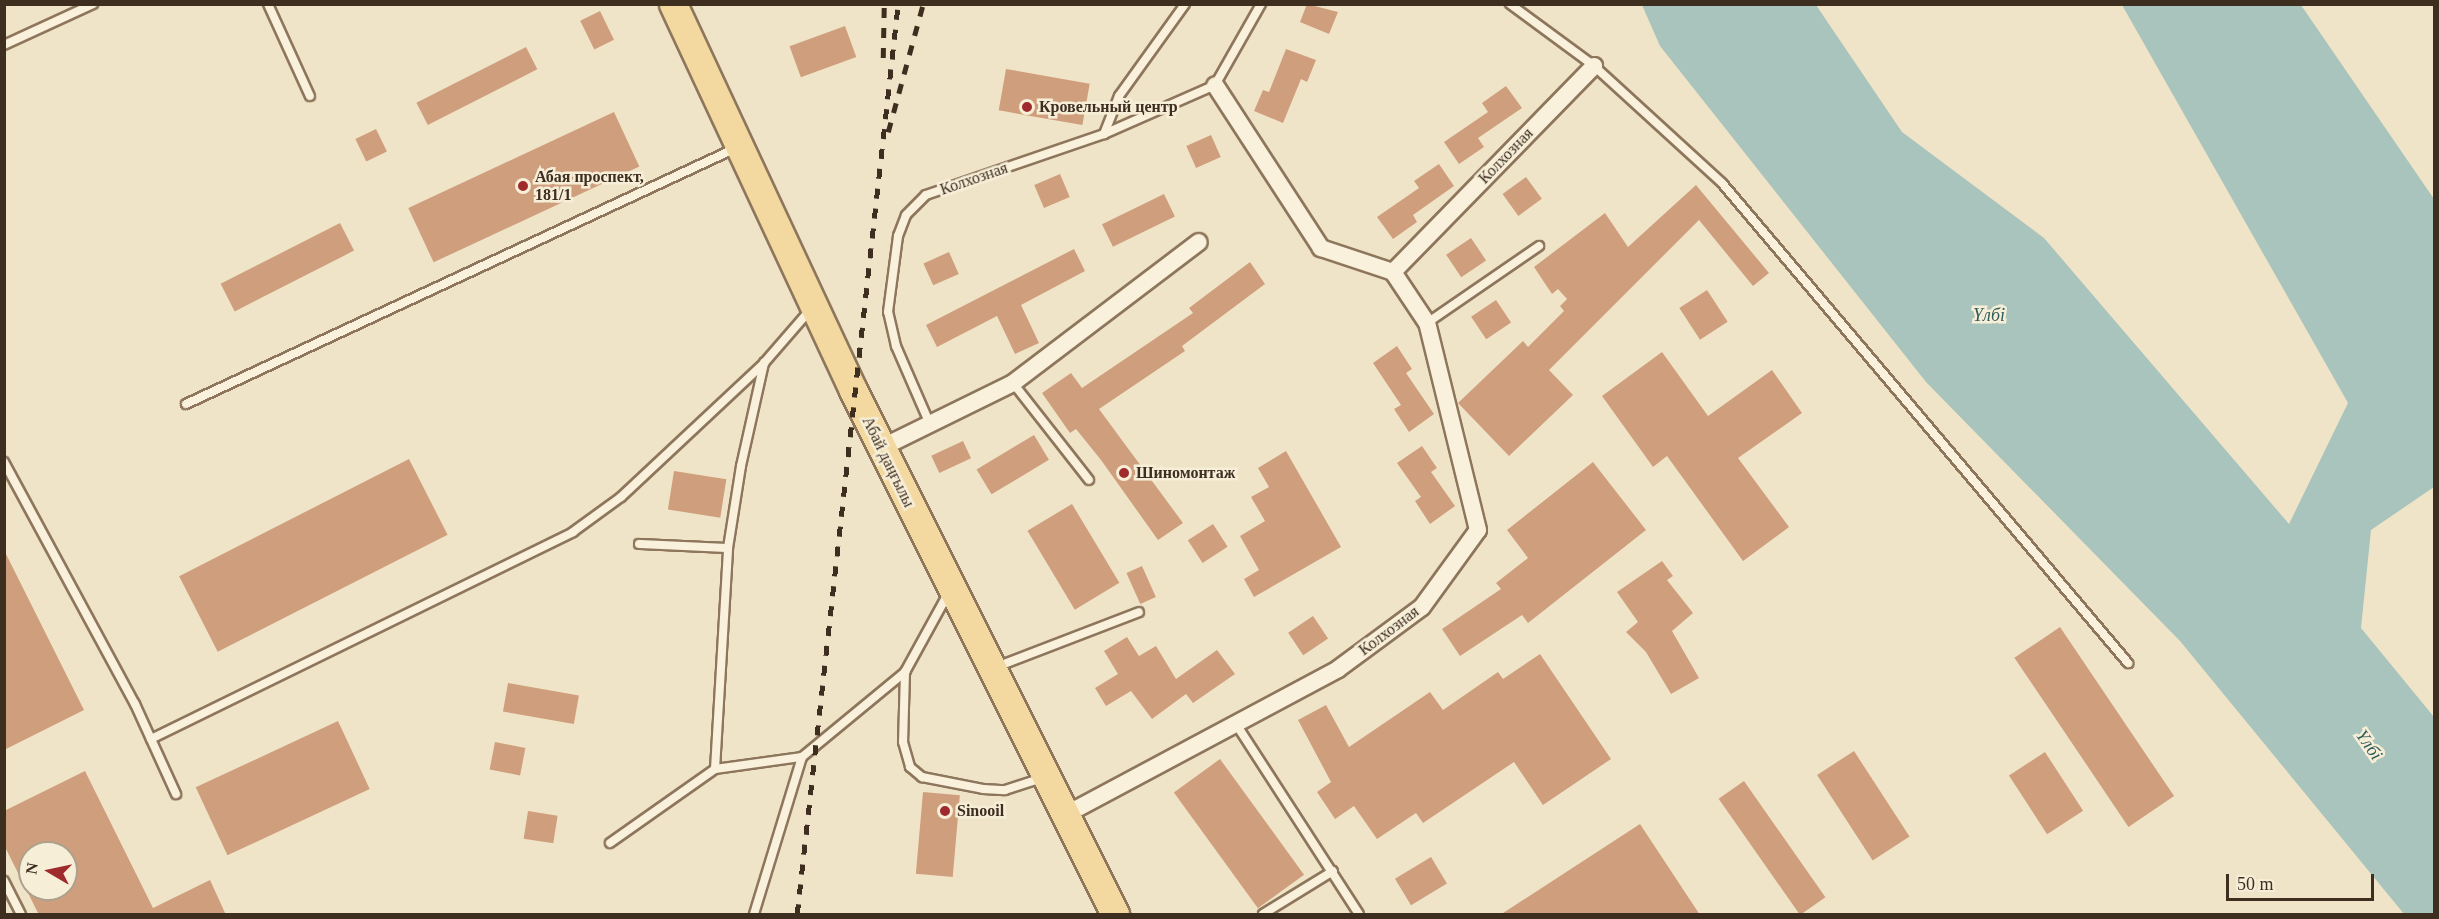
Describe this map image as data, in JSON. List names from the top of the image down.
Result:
{
  "streets": {
    "main road": ["Абай даңғылы"],
    "street": ["Колхозная"]
  },
  "crossings": [
    ["Колхозная", "Абай даңғылы"]
  ],
  "water": ["Үлбі"],
  "places": [
    "Кровельный центр",
    "Абая проспект, 181/1",
    "Шиномонтаж",
    "Sinooil"
  ],
  "scale_bar": "50 m",
  "north": "left"
}
